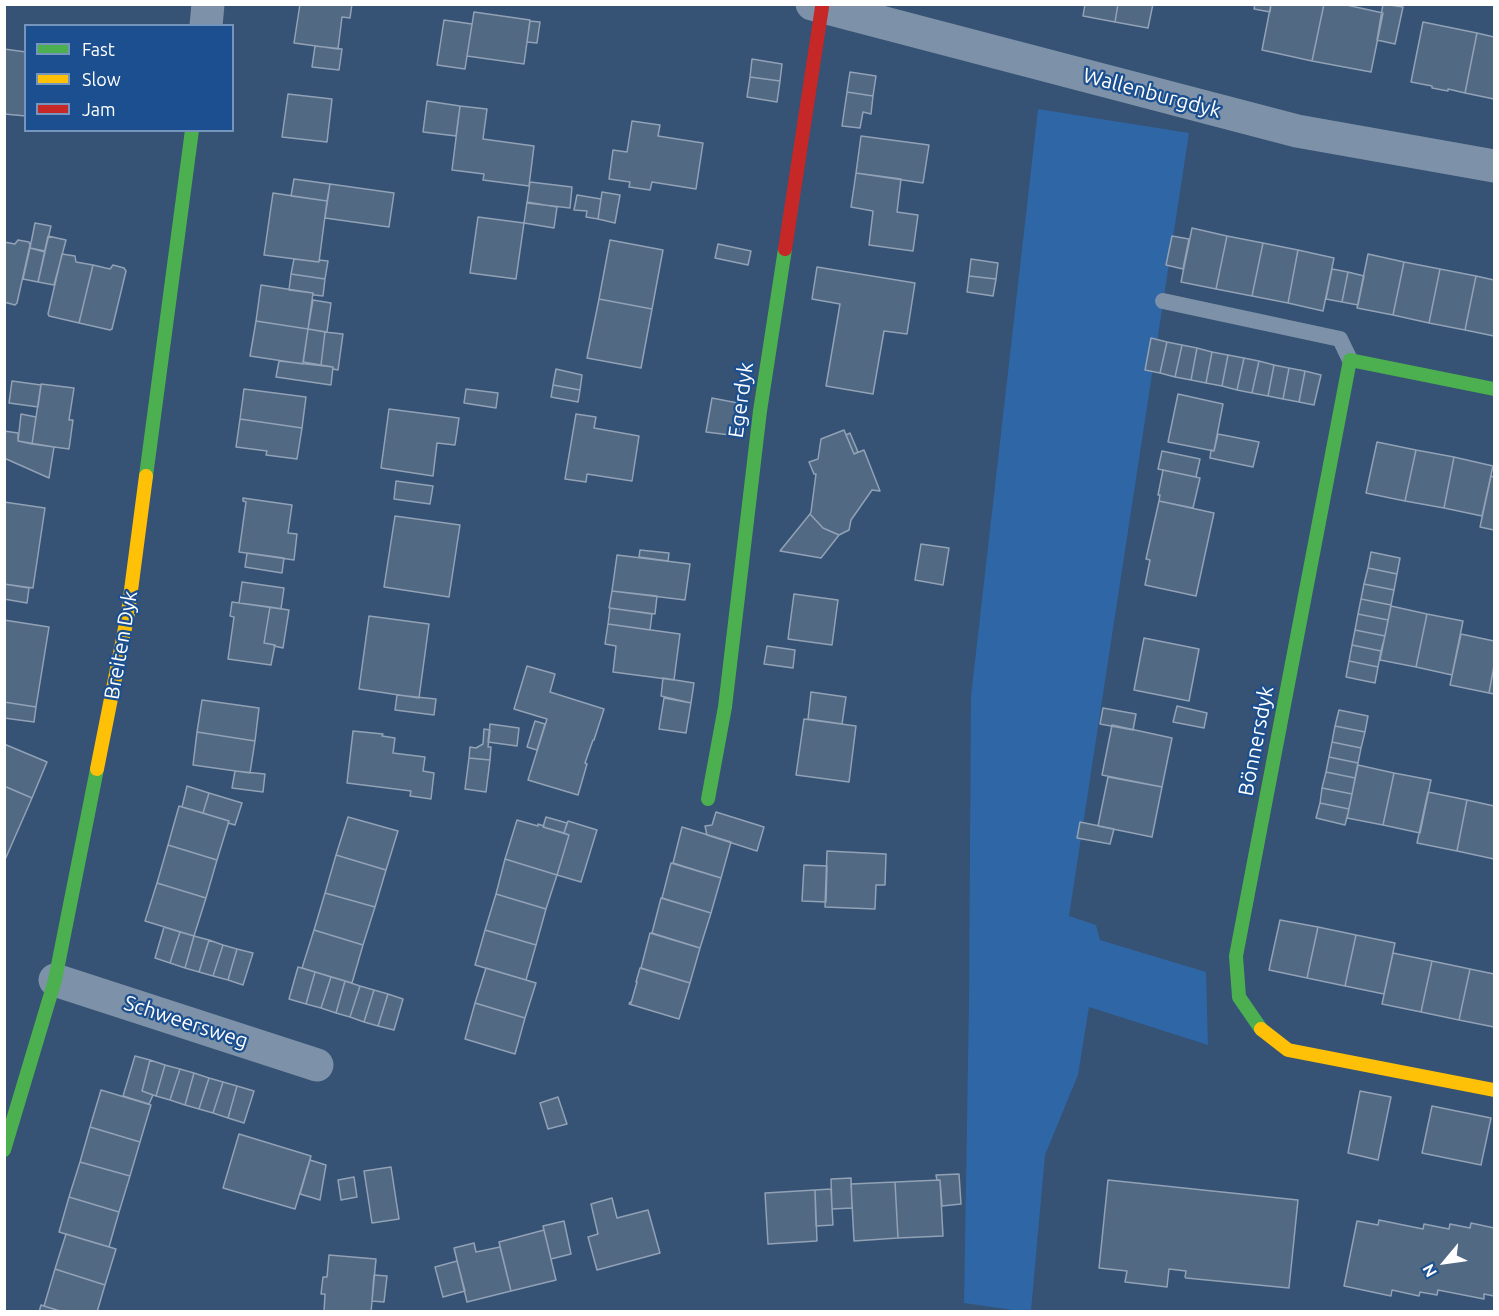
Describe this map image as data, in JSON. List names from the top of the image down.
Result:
{
  "streets": {
    "street": [
      "Wallenburgdyk",
      "Egerdyk",
      "Breiten Dyk",
      "Bönnersdyk",
      "Schweersweg"
    ]
  },
  "crossings": [
    ["Wallenburgdyk", "Egerdyk"],
    ["Breiten Dyk", "Schweersweg"]
  ],
  "legend": ["Fast", "Slow", "Jam"],
  "north": "bottom left"
}
